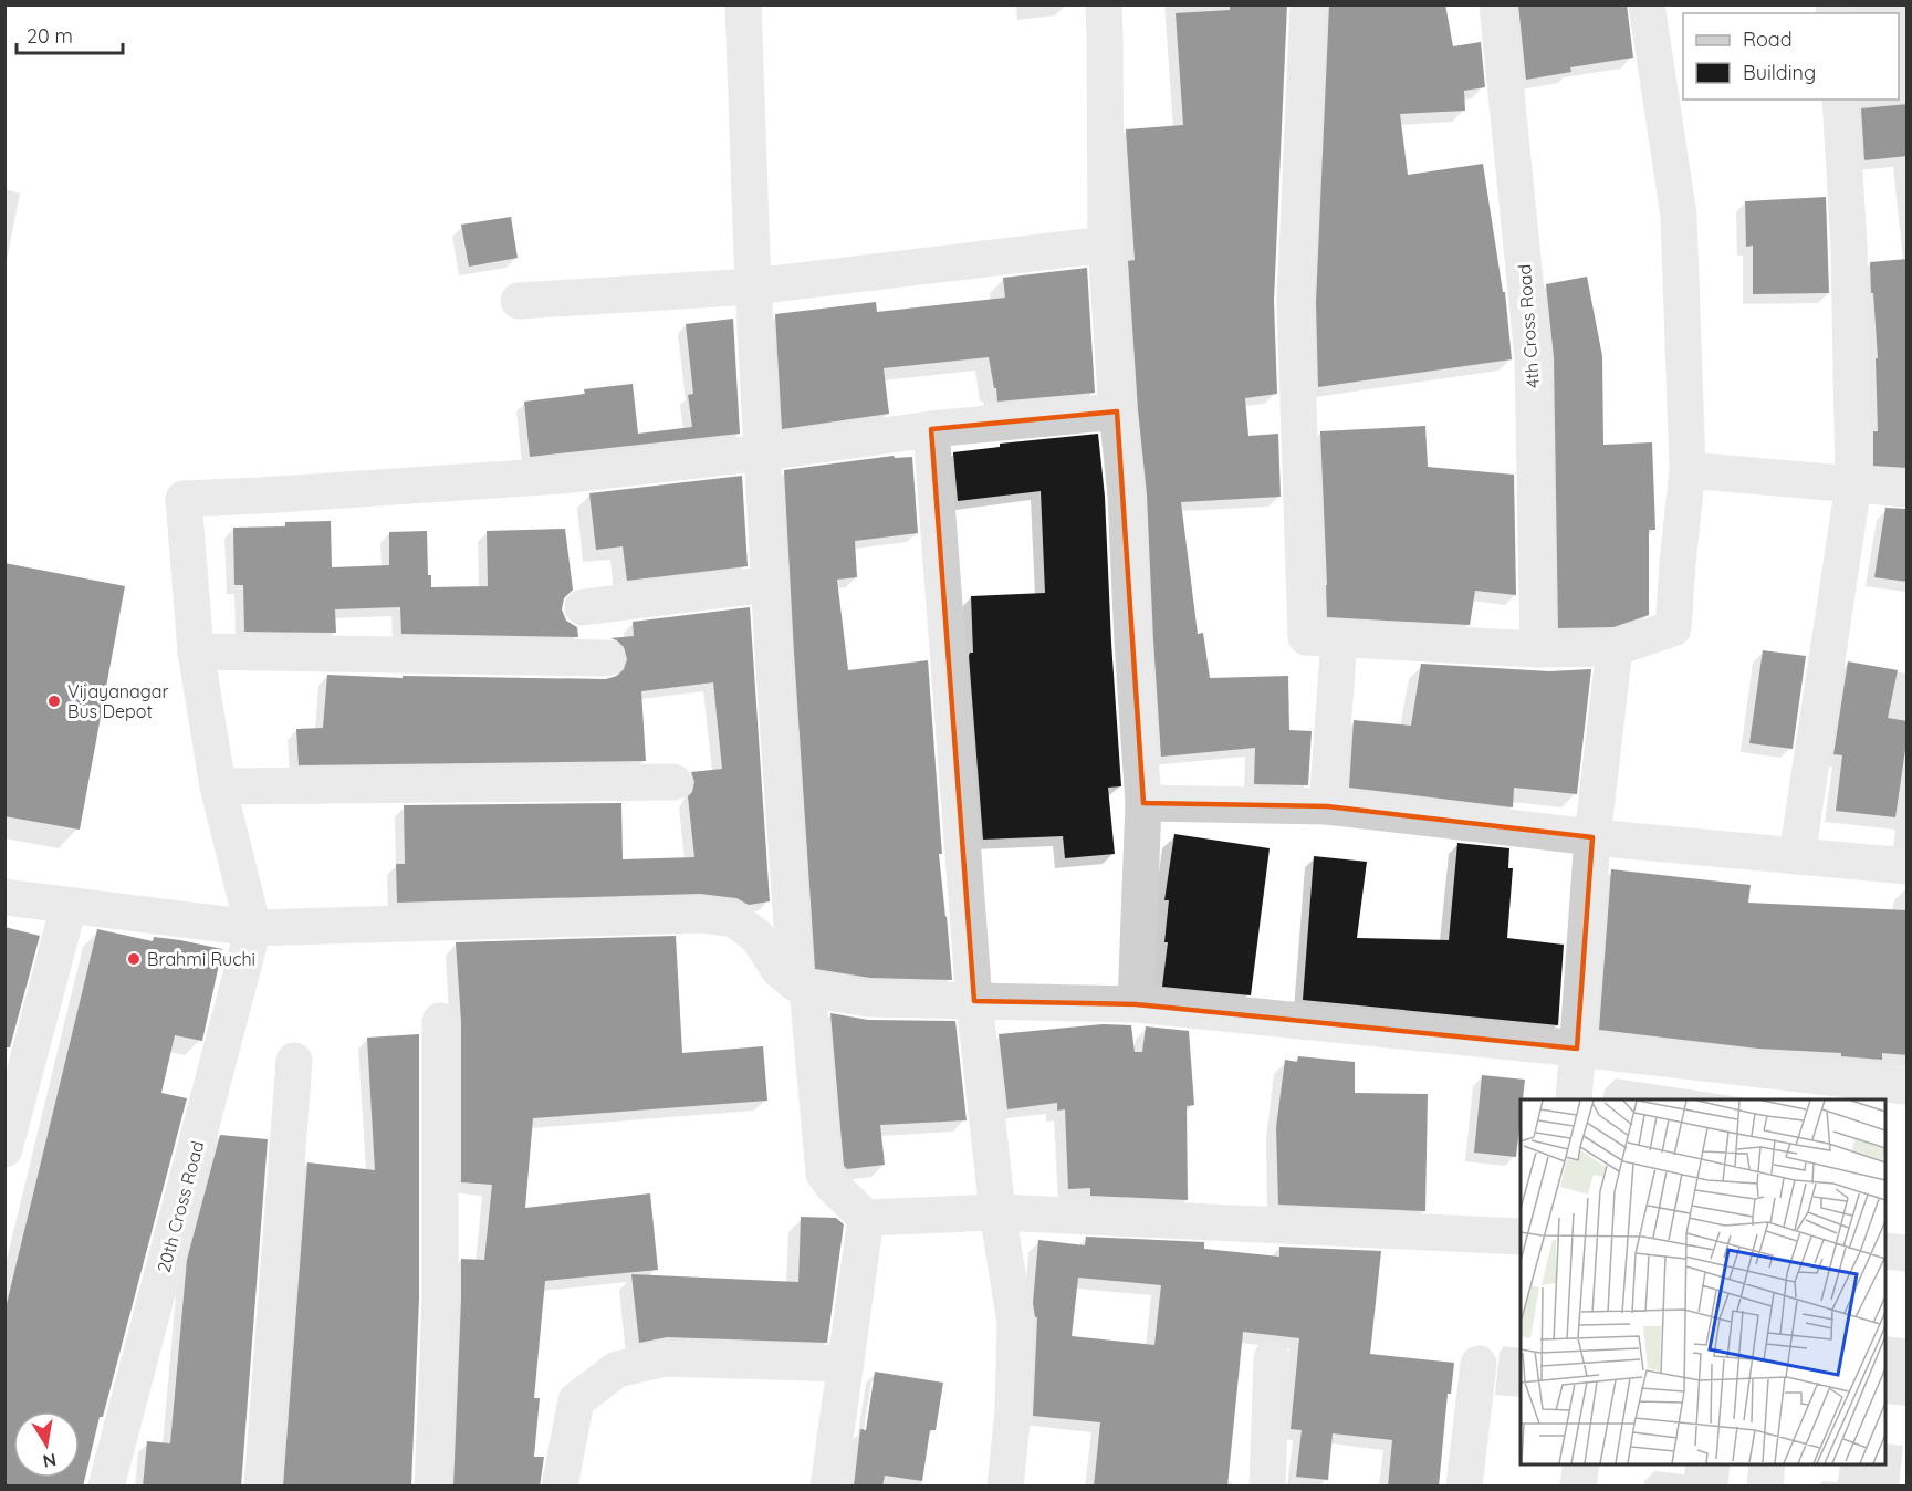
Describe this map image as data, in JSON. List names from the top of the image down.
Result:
{
  "streets": {
    "street": ["4th Cross Road", "20th Cross Road"]
  },
  "places": ["Vijayanagar Bus Depot", "Brahmi Ruchi"],
  "legend": ["Road", "Building"],
  "scale_bar": "20 m",
  "north": "bottom"
}
